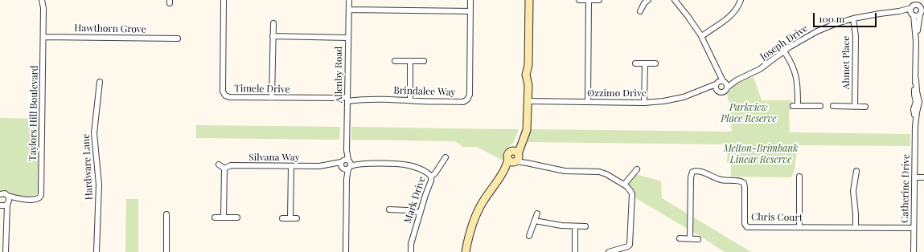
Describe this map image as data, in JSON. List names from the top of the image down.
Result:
{
  "streets": {
    "street": [
      "Hawthorn Grove",
      "Joseph Drive",
      "Ahmet Place",
      "Allenby Road",
      "Timele Drive",
      "Brindalee Way",
      "Ozzimo Drive",
      "Taylors Hill Boulevard",
      "Silvana Way",
      "Hardware Lane",
      "Catherine Drive",
      "Mark Drive",
      "Chris Court"
    ]
  },
  "crossings": [
    ["Hawthorn Grove", "Taylors Hill Boulevard"],
    ["Joseph Drive", "Ahmet Place"],
    ["Joseph Drive", "Ozzimo Drive"],
    ["Joseph Drive", "Catherine Drive"],
    ["Allenby Road", "Timele Drive"],
    ["Allenby Road", "Brindalee Way"],
    ["Allenby Road", "Silvana Way"],
    ["Timele Drive", "Brindalee Way"],
    ["Silvana Way", "Mark Drive"],
    ["Catherine Drive", "Chris Court"]
  ],
  "parks": ["Parkview Place Reserve", "Melton-Brimbank Linear Reserve"],
  "scale_bar": "100 m"
}
